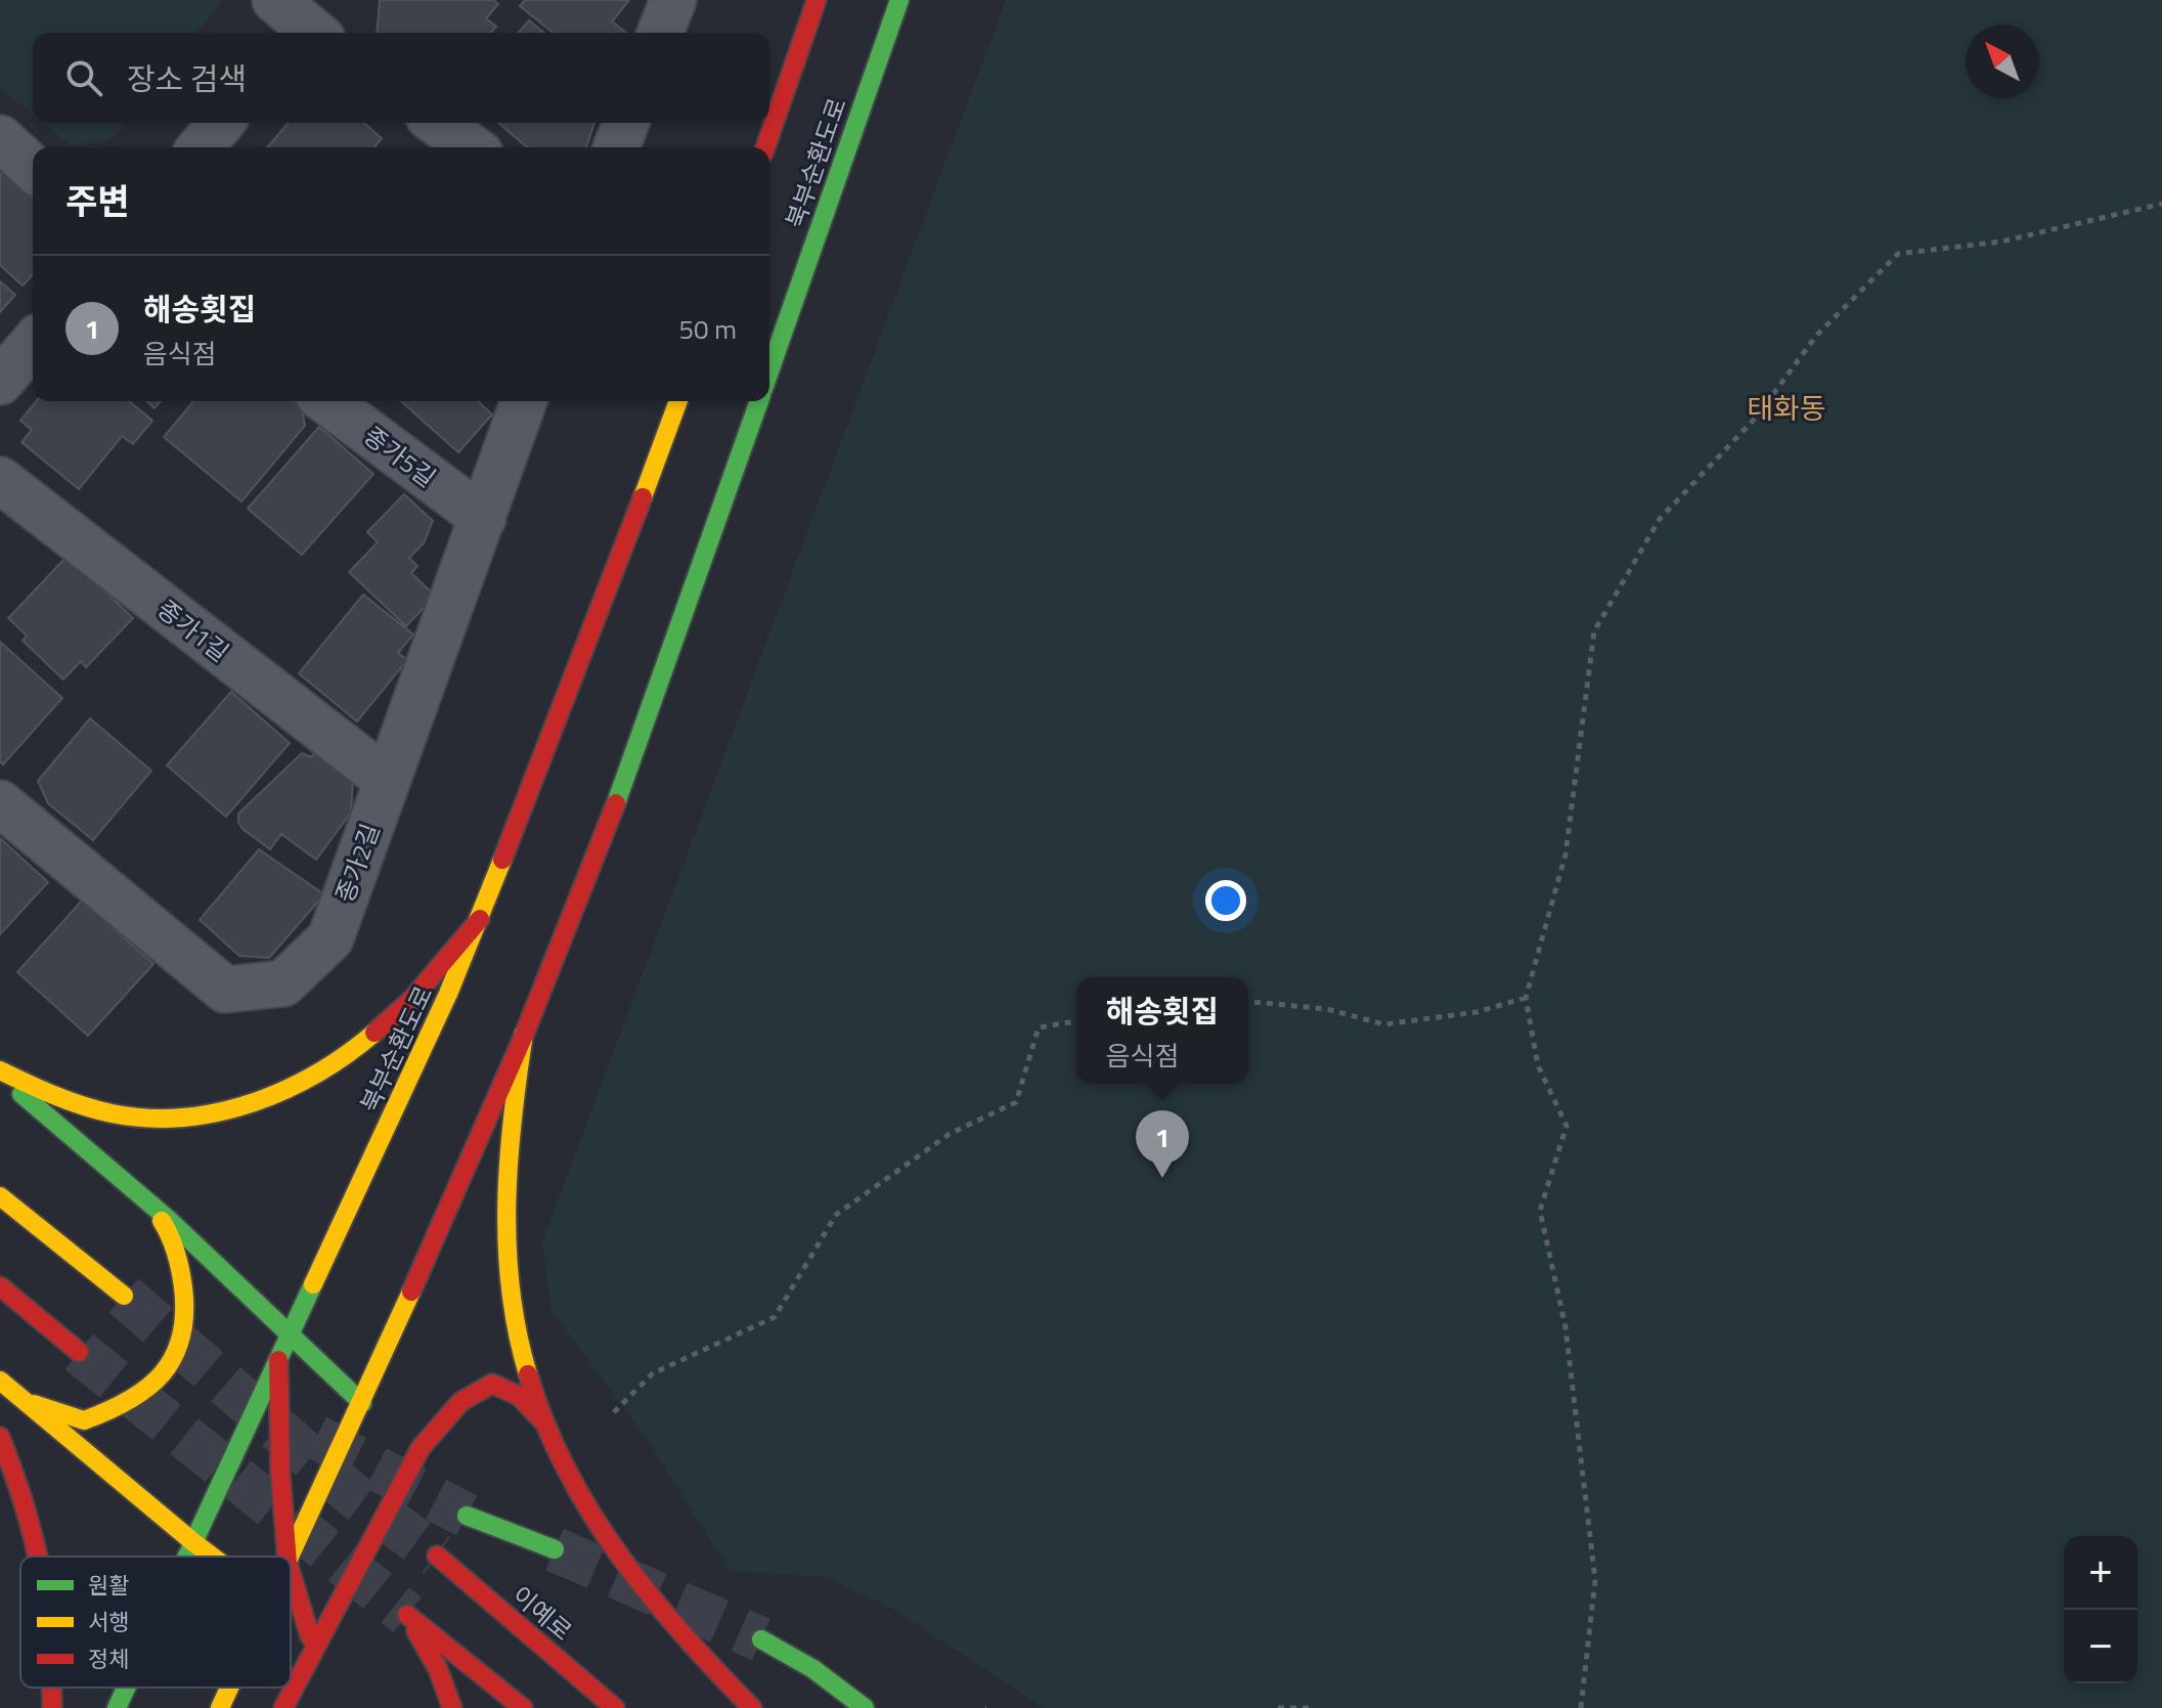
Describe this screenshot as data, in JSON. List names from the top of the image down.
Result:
{
  "streets": {
    "main road": ["북부순환도로", "이예로"],
    "street": ["종가5길", "종가1길", "종가2길"]
  },
  "crossings": [
    ["종가5길", "종가2길"],
    ["종가1길", "종가2길"]
  ],
  "districts": ["태화동"],
  "legend": ["원활", "서행", "정체"],
  "north": "top left",
  "page": {
    "search": "장소 검색",
    "heading": "주변",
    "list": [
      {
        "mark": "1",
        "name": "해송횟집",
        "note": "음식점",
        "value": "50 m"
      }
    ],
    "popup": ["해송횟집", "음식점"],
    "pins": "1",
    "map_buttons": ["+", "−"]
  }
}
